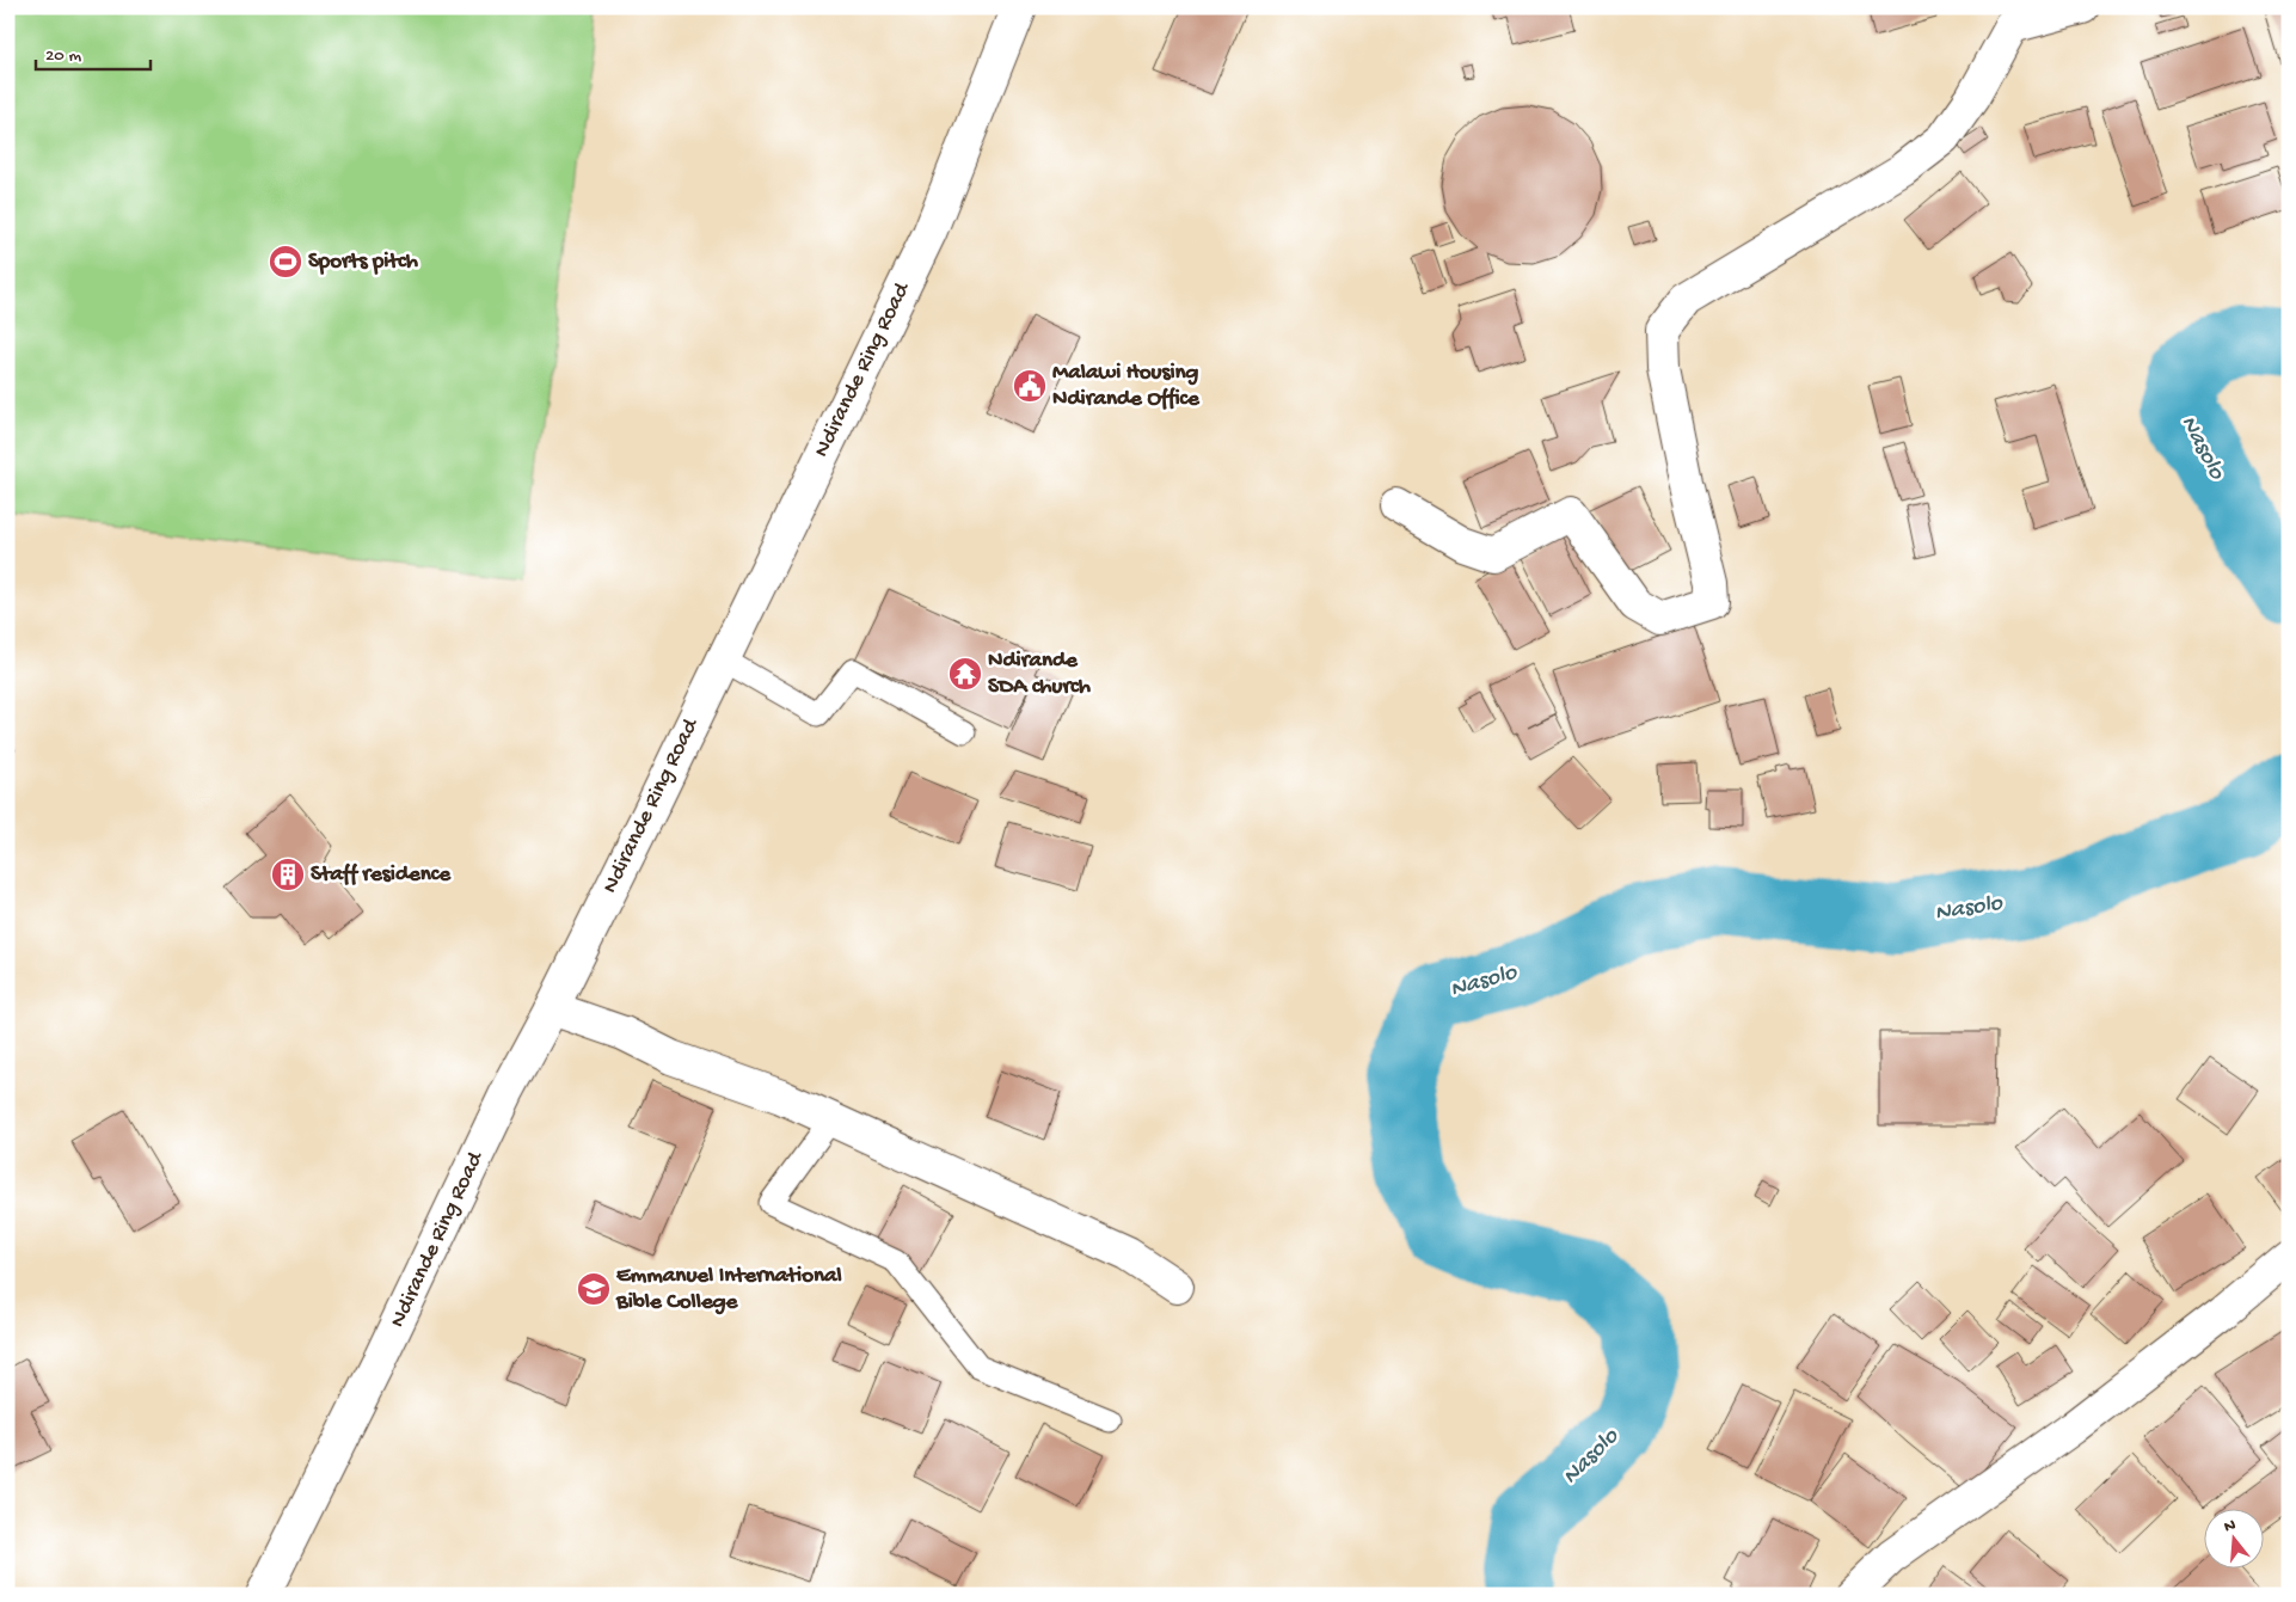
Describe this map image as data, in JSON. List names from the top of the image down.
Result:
{
  "streets": {
    "street": ["Ndirande Ring Road"]
  },
  "water": ["Nasolo"],
  "places": {
    "sports": ["Sports pitch"],
    "public building": ["Malawi Housing Ndirande Office"],
    "temple": ["Ndirande SDA church"],
    "building": ["Staff residence"],
    "school or university": ["Emmanuel International Bible College"]
  },
  "scale_bar": "20 m",
  "north": "top"
}
